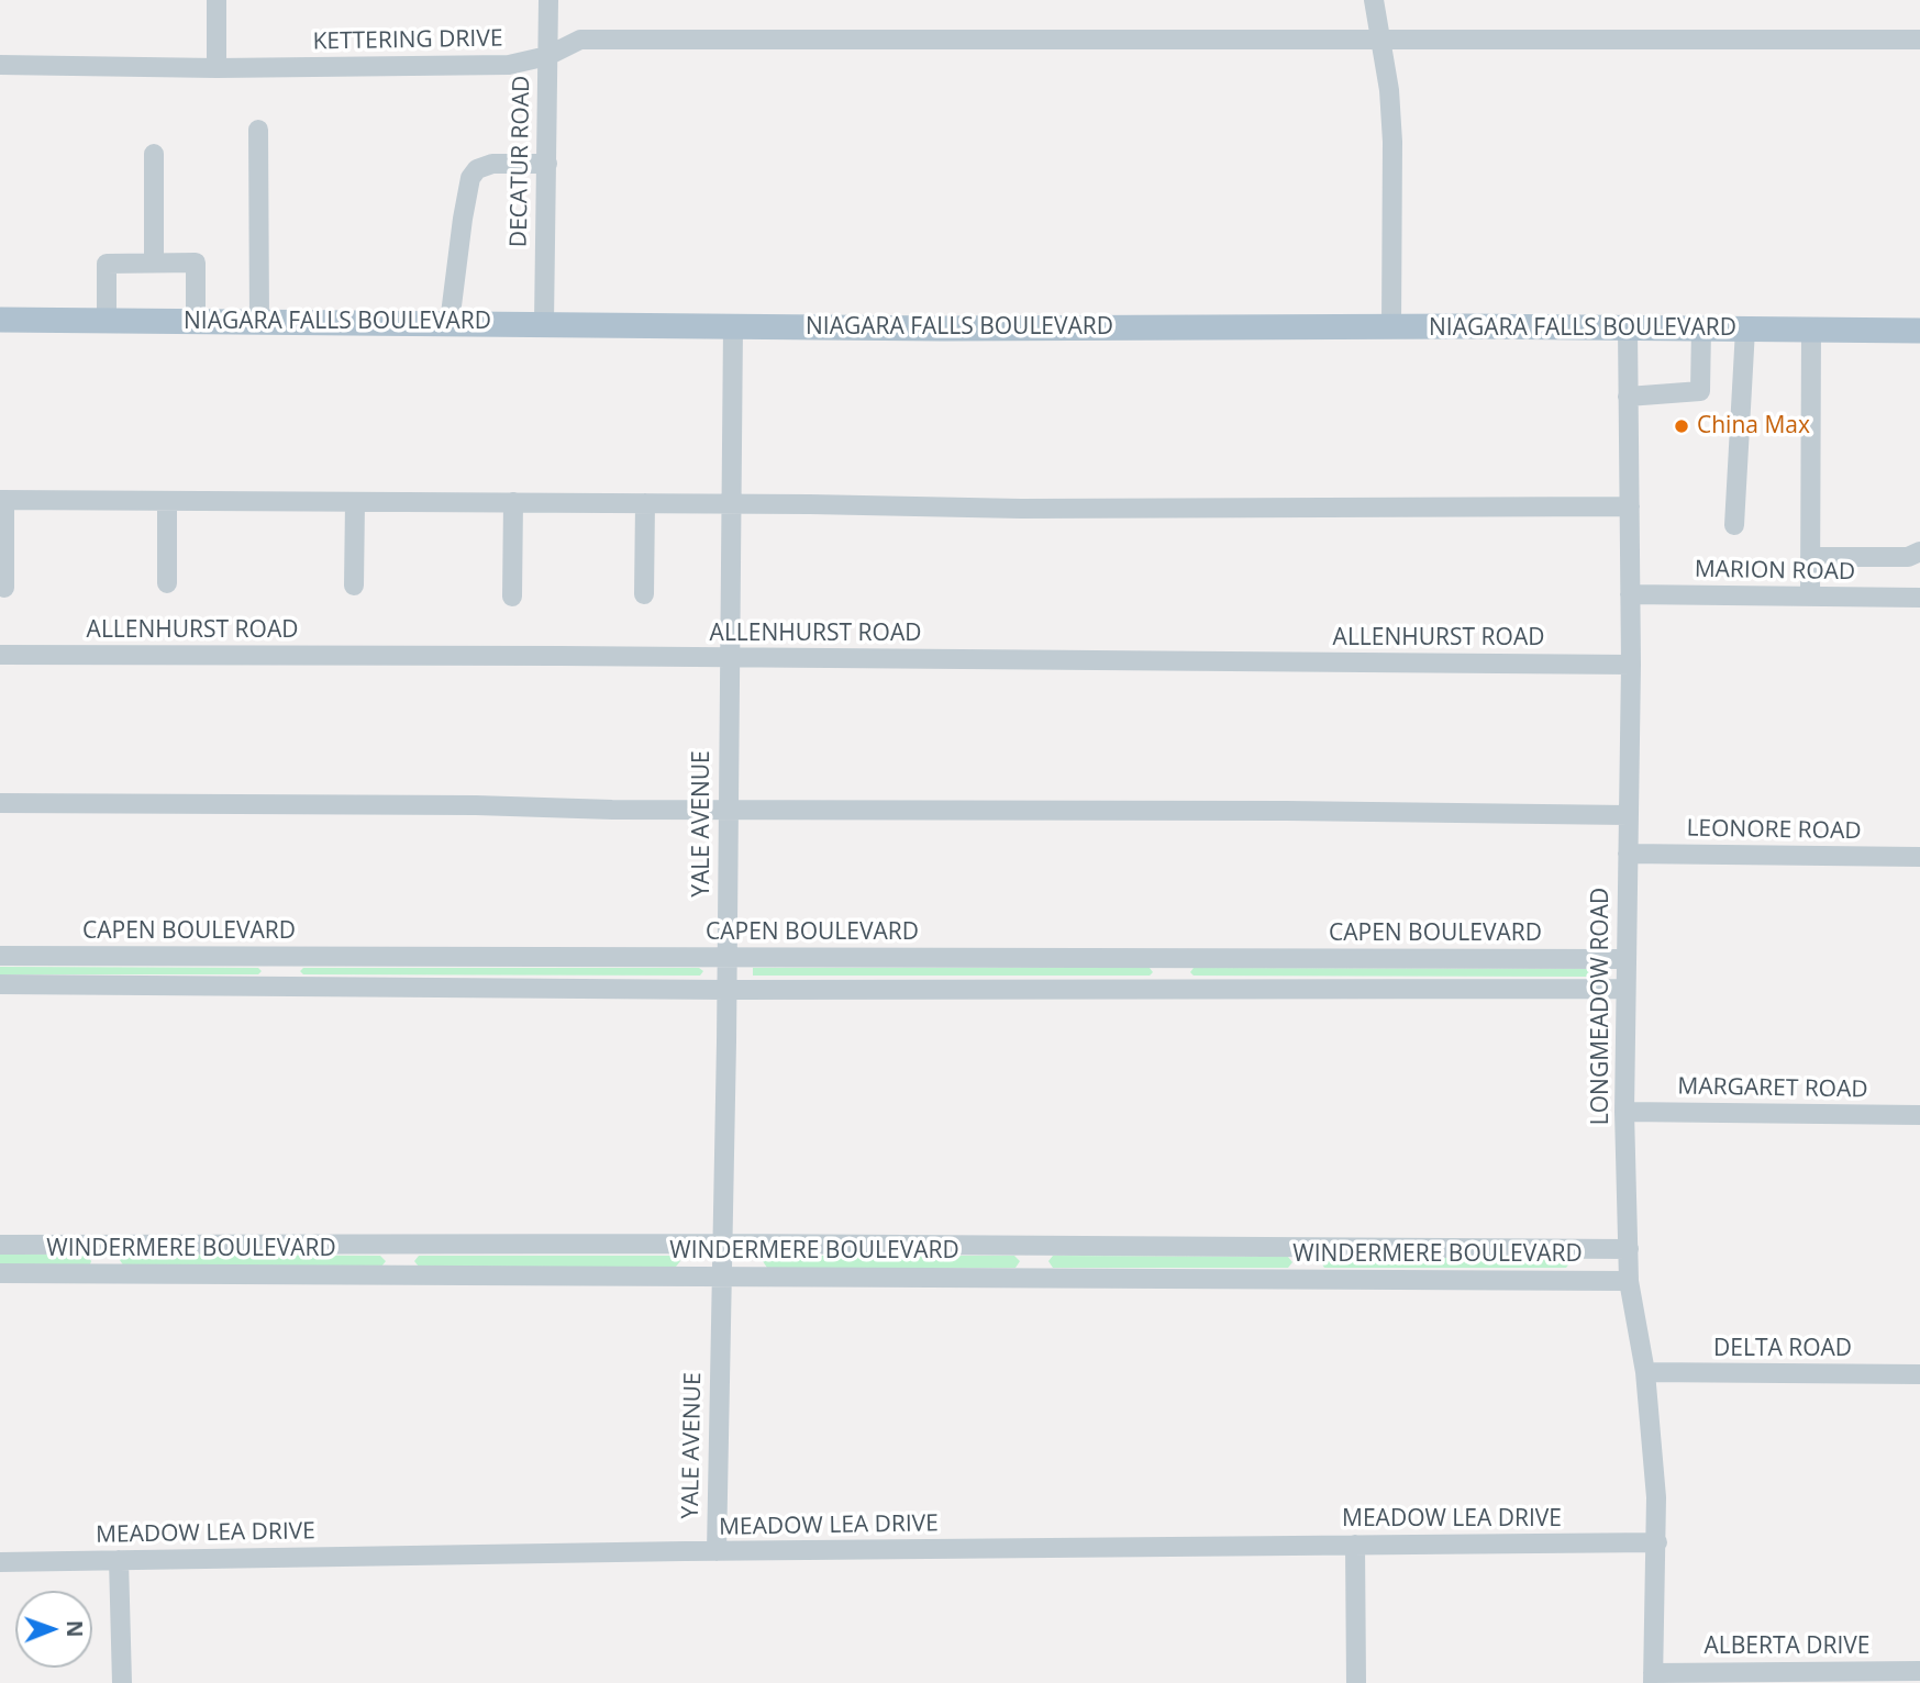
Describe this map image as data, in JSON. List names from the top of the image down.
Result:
{
  "streets": {
    "main road": ["NIAGARA FALLS BOULEVARD"],
    "street": [
      "KETTERING DRIVE",
      "DECATUR ROAD",
      "MARION ROAD",
      "ALLENHURST ROAD",
      "YALE AVENUE",
      "LEONORE ROAD",
      "CAPEN BOULEVARD",
      "LONGMEADOW ROAD",
      "MARGARET ROAD",
      "WINDERMERE BOULEVARD",
      "DELTA ROAD",
      "MEADOW LEA DRIVE",
      "ALBERTA DRIVE"
    ]
  },
  "crossings": [
    ["KETTERING DRIVE", "DECATUR ROAD"],
    ["DECATUR ROAD", "NIAGARA FALLS BOULEVARD"],
    ["NIAGARA FALLS BOULEVARD", "YALE AVENUE"],
    ["NIAGARA FALLS BOULEVARD", "LONGMEADOW ROAD"],
    ["MARION ROAD", "LONGMEADOW ROAD"],
    ["ALLENHURST ROAD", "YALE AVENUE"],
    ["ALLENHURST ROAD", "LONGMEADOW ROAD"],
    ["YALE AVENUE", "CAPEN BOULEVARD"],
    ["YALE AVENUE", "WINDERMERE BOULEVARD"],
    ["YALE AVENUE", "MEADOW LEA DRIVE"],
    ["LEONORE ROAD", "LONGMEADOW ROAD"],
    ["CAPEN BOULEVARD", "LONGMEADOW ROAD"],
    ["LONGMEADOW ROAD", "MARGARET ROAD"],
    ["LONGMEADOW ROAD", "WINDERMERE BOULEVARD"],
    ["LONGMEADOW ROAD", "DELTA ROAD"],
    ["LONGMEADOW ROAD", "MEADOW LEA DRIVE"],
    ["LONGMEADOW ROAD", "ALBERTA DRIVE"]
  ],
  "places": ["China Max"],
  "north": "right"
}
